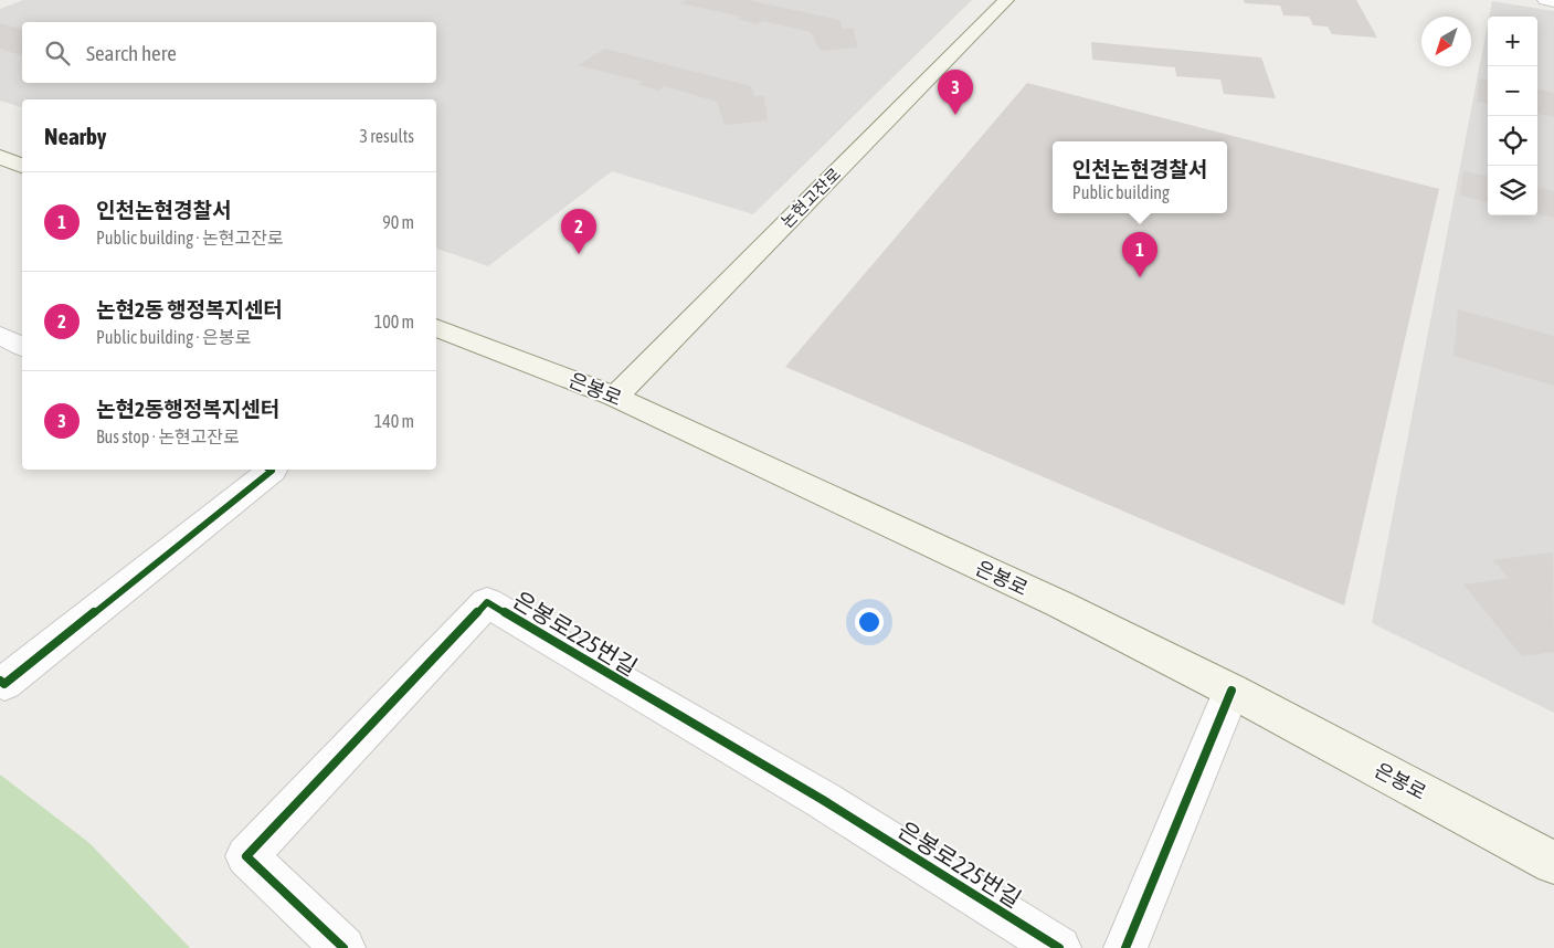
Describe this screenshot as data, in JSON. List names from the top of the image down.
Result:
{
  "streets": {
    "main road": ["논현고잔로", "은봉로"],
    "street": ["은봉로225번길"]
  },
  "crossings": [
    ["논현고잔로", "은봉로"]
  ],
  "north": "bottom left",
  "page": {
    "map_buttons": ["+", "−"],
    "search": "Search here",
    "pins": ["3", "2", "1"],
    "heading": ["Nearby", "3 results"],
    "popup": ["인천논현경찰서", "Public building"],
    "list": [
      {
        "mark": "1",
        "name": "인천논현경찰서",
        "note": "Public building · 논현고잔로",
        "value": "90 m"
      },
      {
        "mark": "2",
        "name": "논현2동 행정복지센터",
        "note": "Public building · 은봉로",
        "value": "100 m"
      },
      {
        "mark": "3",
        "name": "논현2동행정복지센터",
        "note": "Bus stop · 논현고잔로",
        "value": "140 m"
      }
    ]
  }
}
